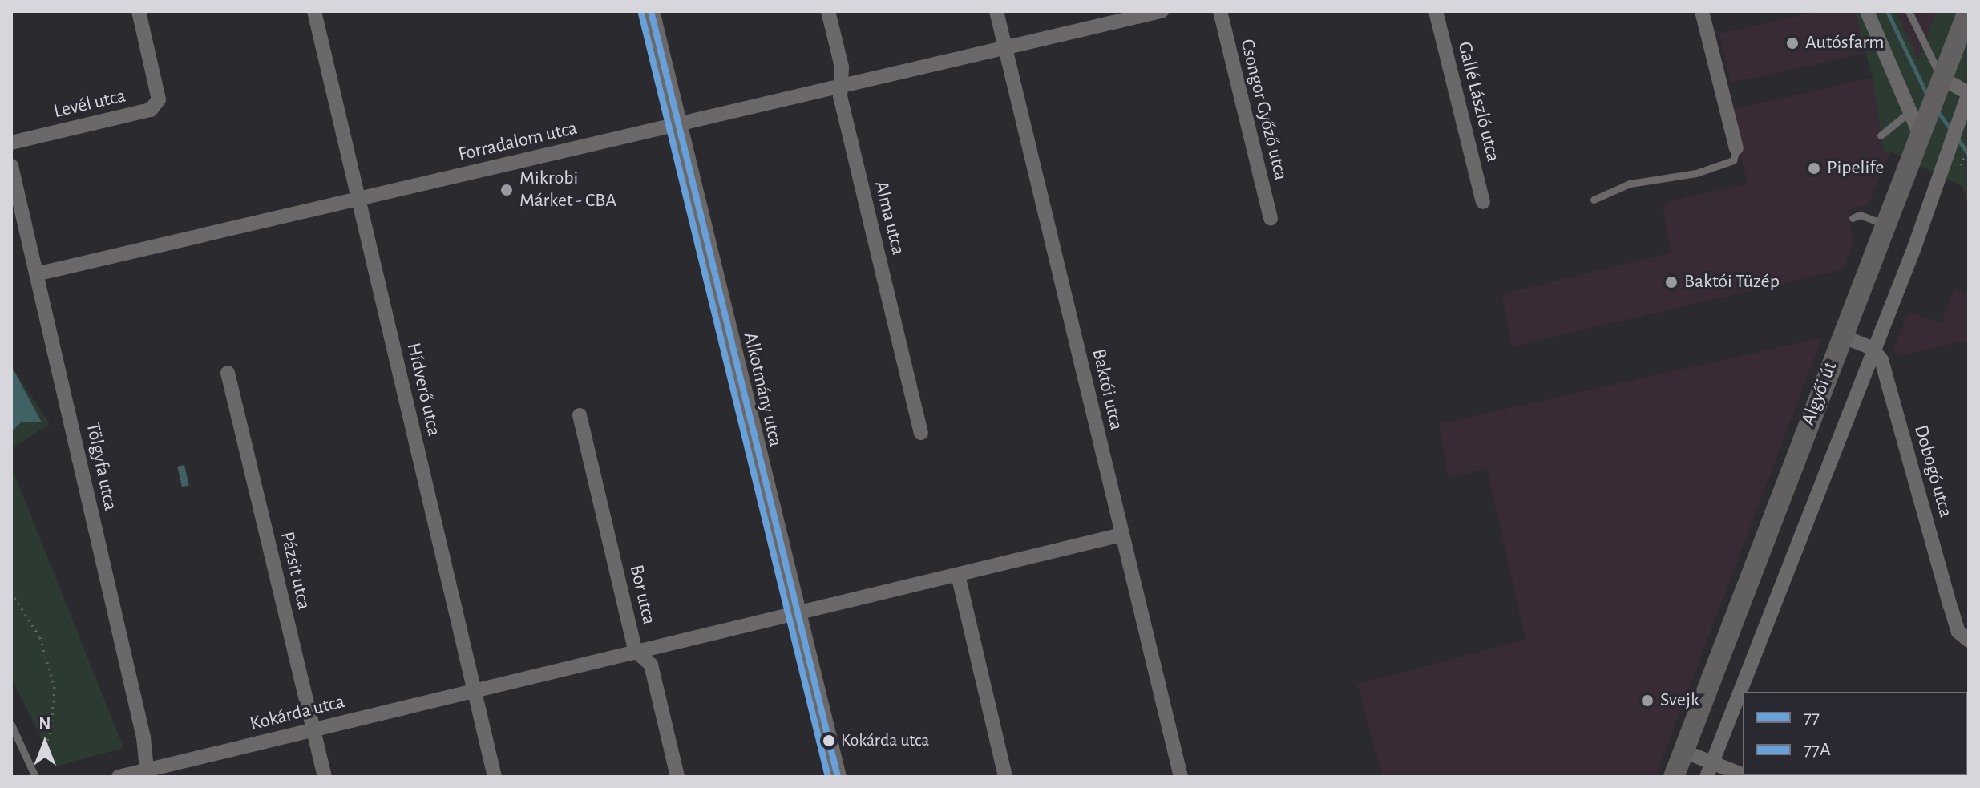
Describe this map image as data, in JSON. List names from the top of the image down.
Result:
{
  "streets": {
    "main road": ["Algyői út"],
    "street": [
      "Gallé László utca",
      "Levél utca",
      "Csongor Győző utca",
      "Forradalom utca",
      "Alma utca",
      "Hídverő utca",
      "Alkotmány utca",
      "Baktói utca",
      "Tölgyfa utca",
      "Dobogó utca",
      "Pázsit utca",
      "Bor utca",
      "Kokárda utca"
    ]
  },
  "crossings": [
    ["Forradalom utca", "Alma utca"],
    ["Forradalom utca", "Hídverő utca"],
    ["Forradalom utca", "Alkotmány utca"],
    ["Forradalom utca", "Baktói utca"],
    ["Forradalom utca", "Tölgyfa utca"],
    ["Hídverő utca", "Kokárda utca"],
    ["Alkotmány utca", "Kokárda utca"],
    ["Baktói utca", "Kokárda utca"],
    ["Algyői út", "Dobogó utca"],
    ["Tölgyfa utca", "Kokárda utca"],
    ["Pázsit utca", "Kokárda utca"],
    ["Bor utca", "Kokárda utca"]
  ],
  "places": [
    "Autósfarm",
    "Pipelife",
    "Mikrobi Márket - CBA",
    "Baktói Tüzép",
    "Svejk",
    "Kokárda utca"
  ],
  "lines": ["transit line 77", "transit line 77A"],
  "legend": ["77", "77A"],
  "north": "top"
}
